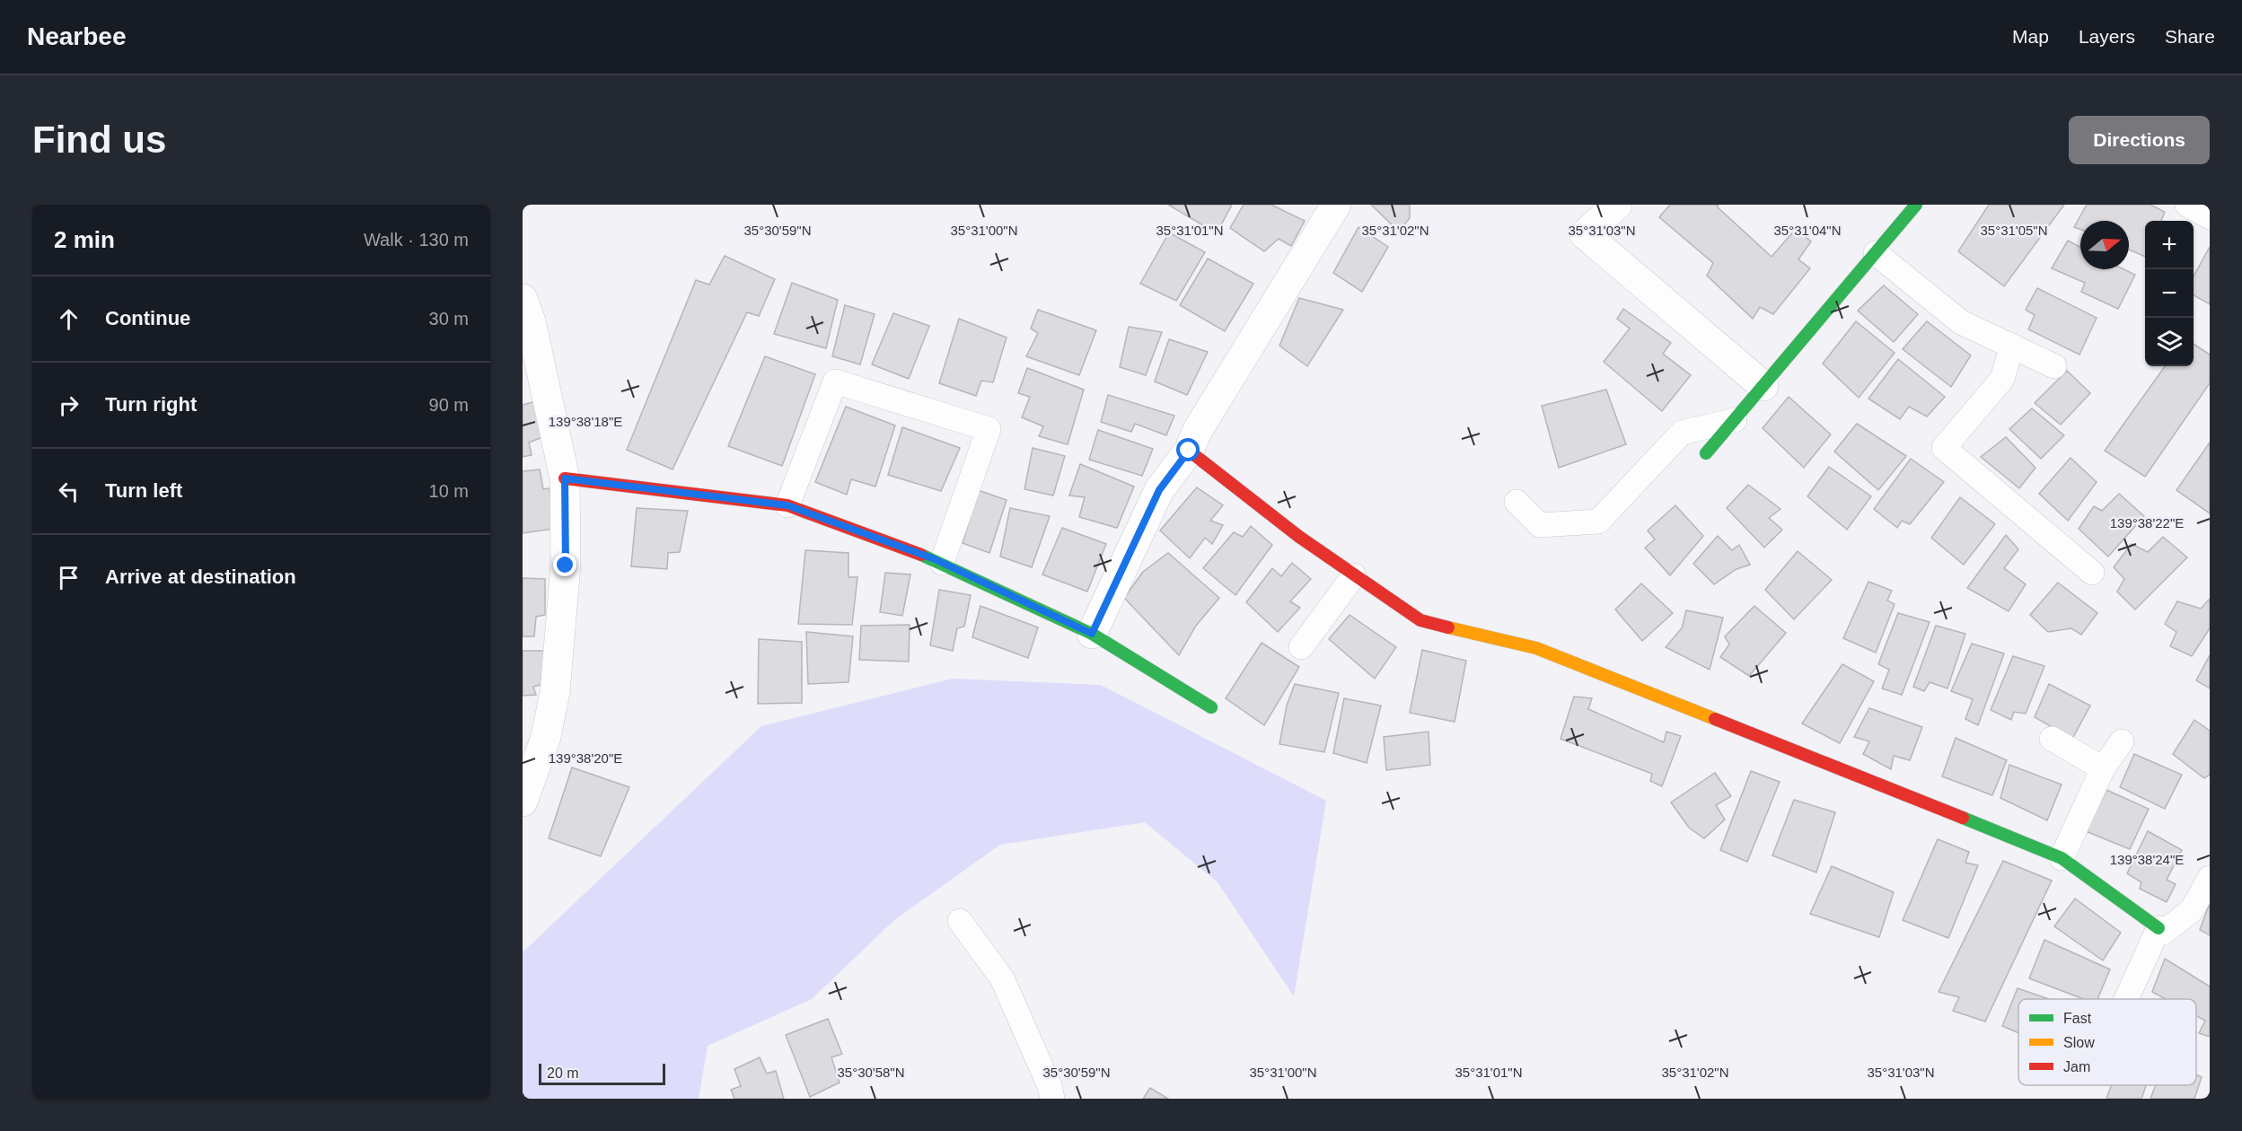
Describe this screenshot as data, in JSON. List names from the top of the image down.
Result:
{
  "legend": ["Fast", "Slow", "Jam"],
  "scale_bar": "20 m",
  "north": "right",
  "page": {
    "header": "Nearbee",
    "nav": ["Map", "Layers", "Share"],
    "buttons": "Directions",
    "title": "Find us",
    "heading": ["2 min", "Walk · 130 m"],
    "map_buttons": ["+", "−"],
    "list": [
      ["Continue", "30 m"],
      ["Turn right", "90 m"],
      ["Turn left", "10 m"],
      "Arrive at destination"
    ],
    "scale": "20 m"
  },
  "coordinates": [
    "35°30'59\"N",
    "35°31'00\"N",
    "35°31'01\"N",
    "35°31'02\"N",
    "35°31'03\"N",
    "35°31'04\"N",
    "35°31'05\"N",
    "139°38'18\"E",
    "139°38'22\"E",
    "139°38'20\"E",
    "139°38'24\"E",
    "35°30'58\"N"
  ]
}
